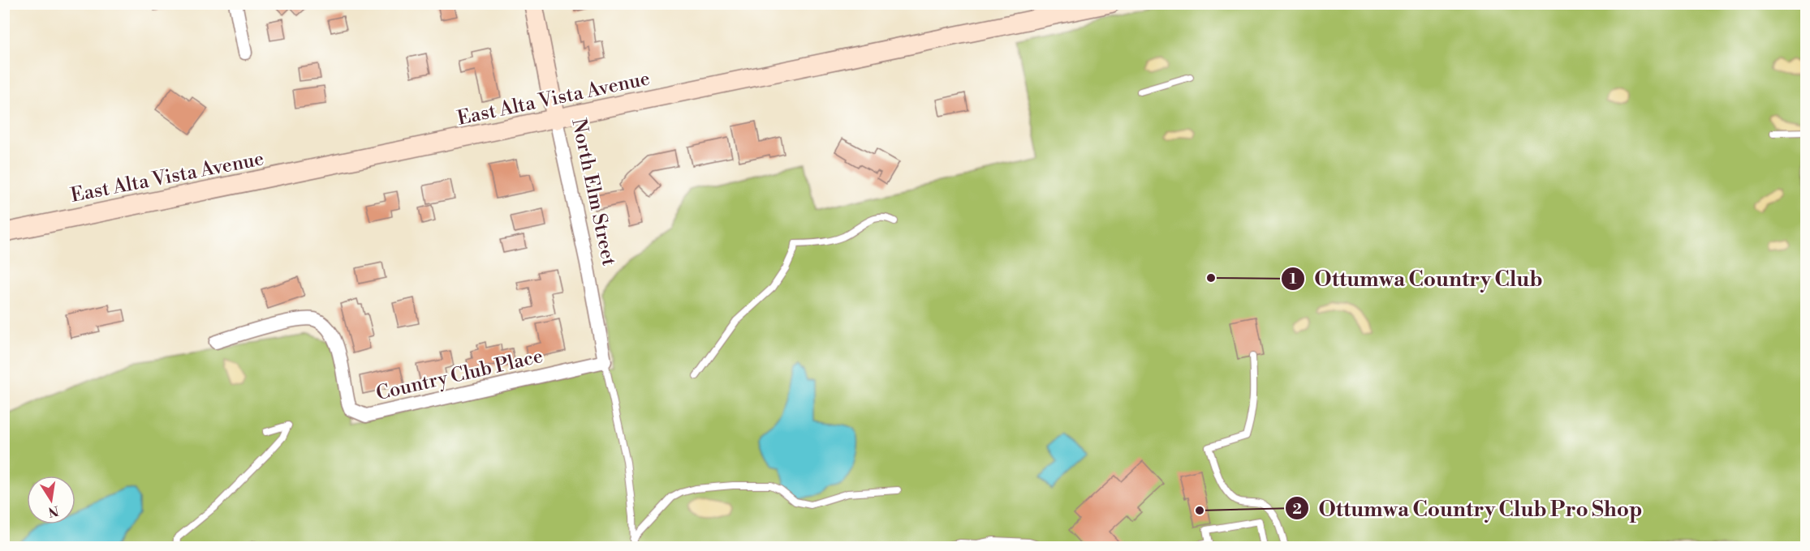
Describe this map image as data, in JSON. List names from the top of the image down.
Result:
{
  "streets": {
    "main road": ["East Alta Vista Avenue", "North Elm Street"],
    "street": ["Country Club Place"]
  },
  "crossings": [
    ["East Alta Vista Avenue", "North Elm Street"],
    ["North Elm Street", "Country Club Place"]
  ],
  "places": ["Ottumwa Country Club", "Ottumwa Country Club Pro Shop"],
  "north": "bottom"
}
